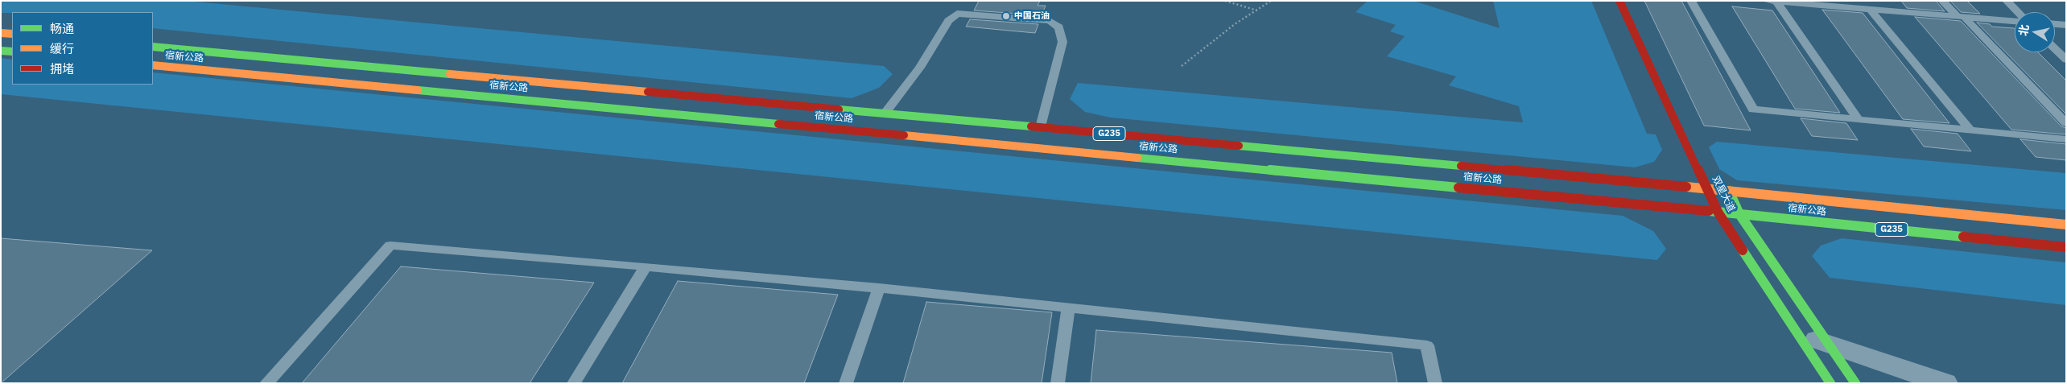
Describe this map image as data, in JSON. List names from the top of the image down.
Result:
{
  "streets": {
    "main road": ["宿新公路", "G235", "双星大道"]
  },
  "crossings": [
    ["宿新公路", "双星大道"]
  ],
  "places": ["中国石油"],
  "legend": ["畅通", "缓行", "拥堵"],
  "north": "left"
}
